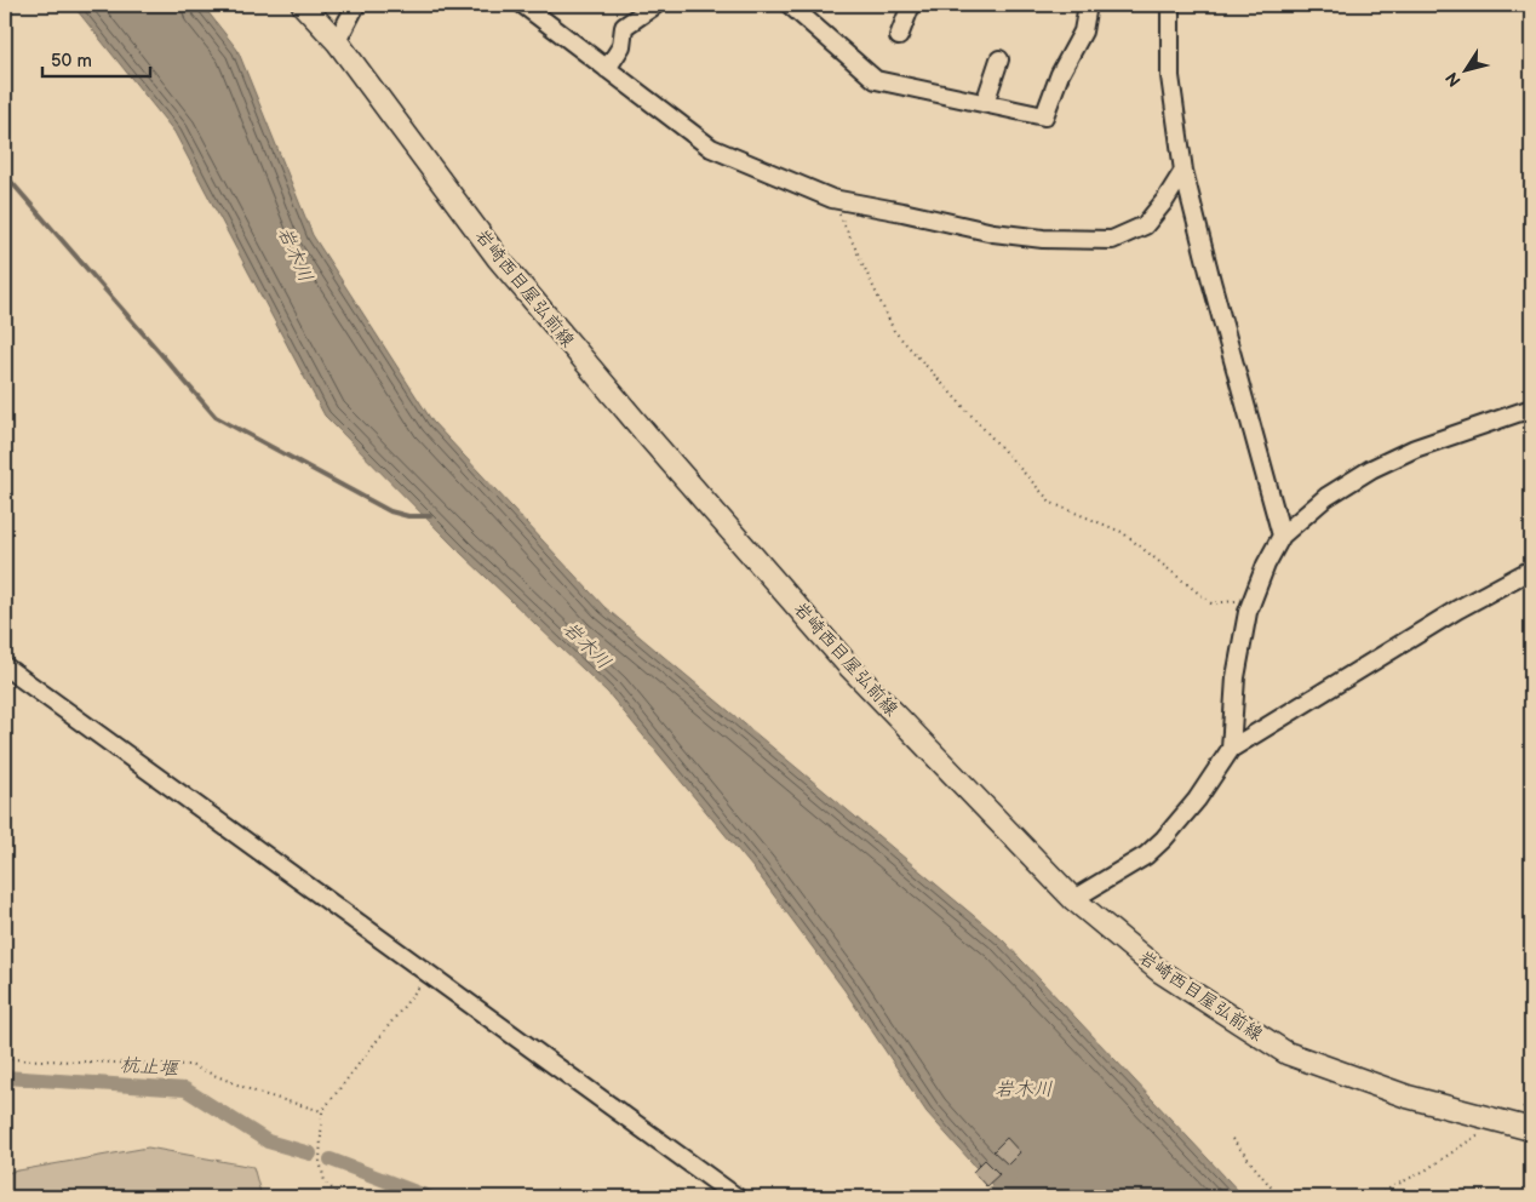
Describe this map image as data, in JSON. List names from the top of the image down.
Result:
{
  "streets": {
    "main road": ["岩崎西目屋弘前線"]
  },
  "water": ["岩木川", "杭止堰"],
  "scale_bar": "50 m",
  "north": "bottom left"
}
